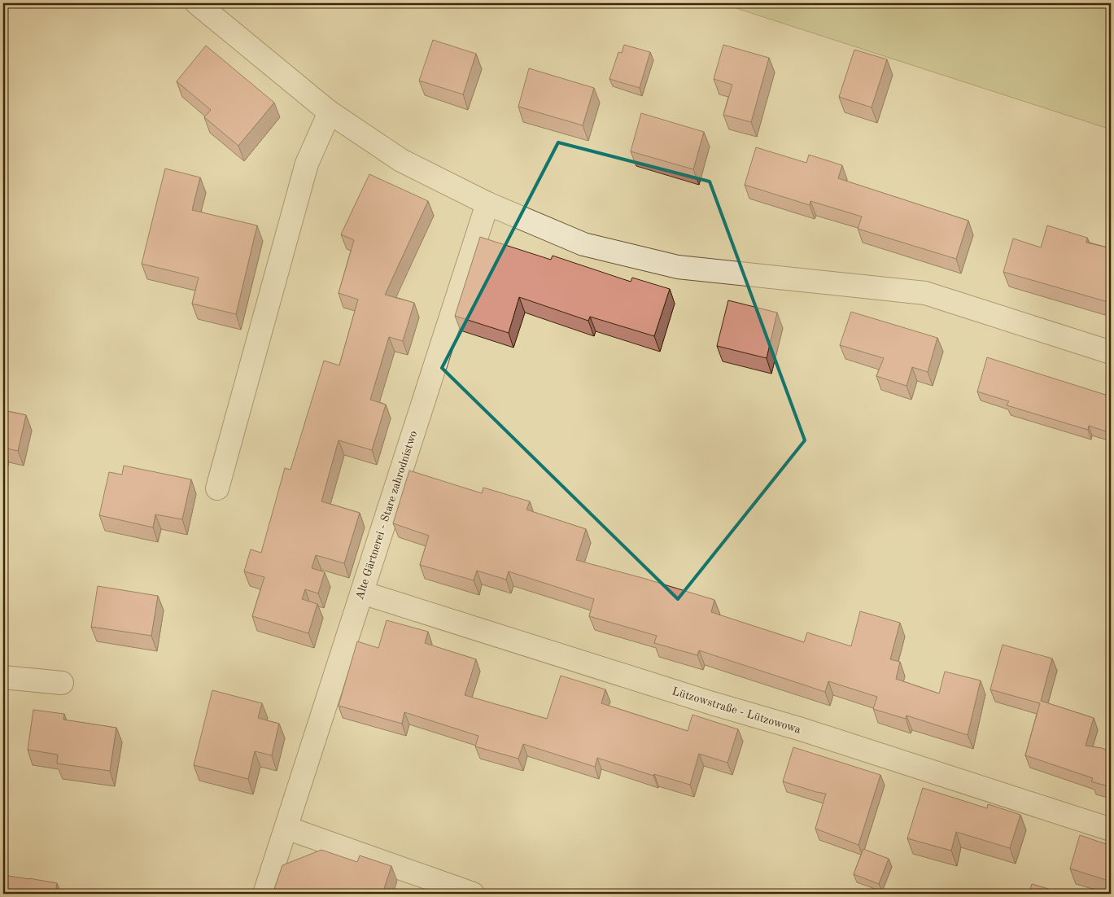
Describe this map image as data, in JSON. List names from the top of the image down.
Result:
{
  "streets": {
    "street": ["Alte Gärtnerei - Stare zahrodnistwo", "Lützowstraße - Lützowowa"]
  },
  "crossings": [
    ["Alte Gärtnerei - Stare zahrodnistwo", "Lützowstraße - Lützowowa"]
  ]
}
